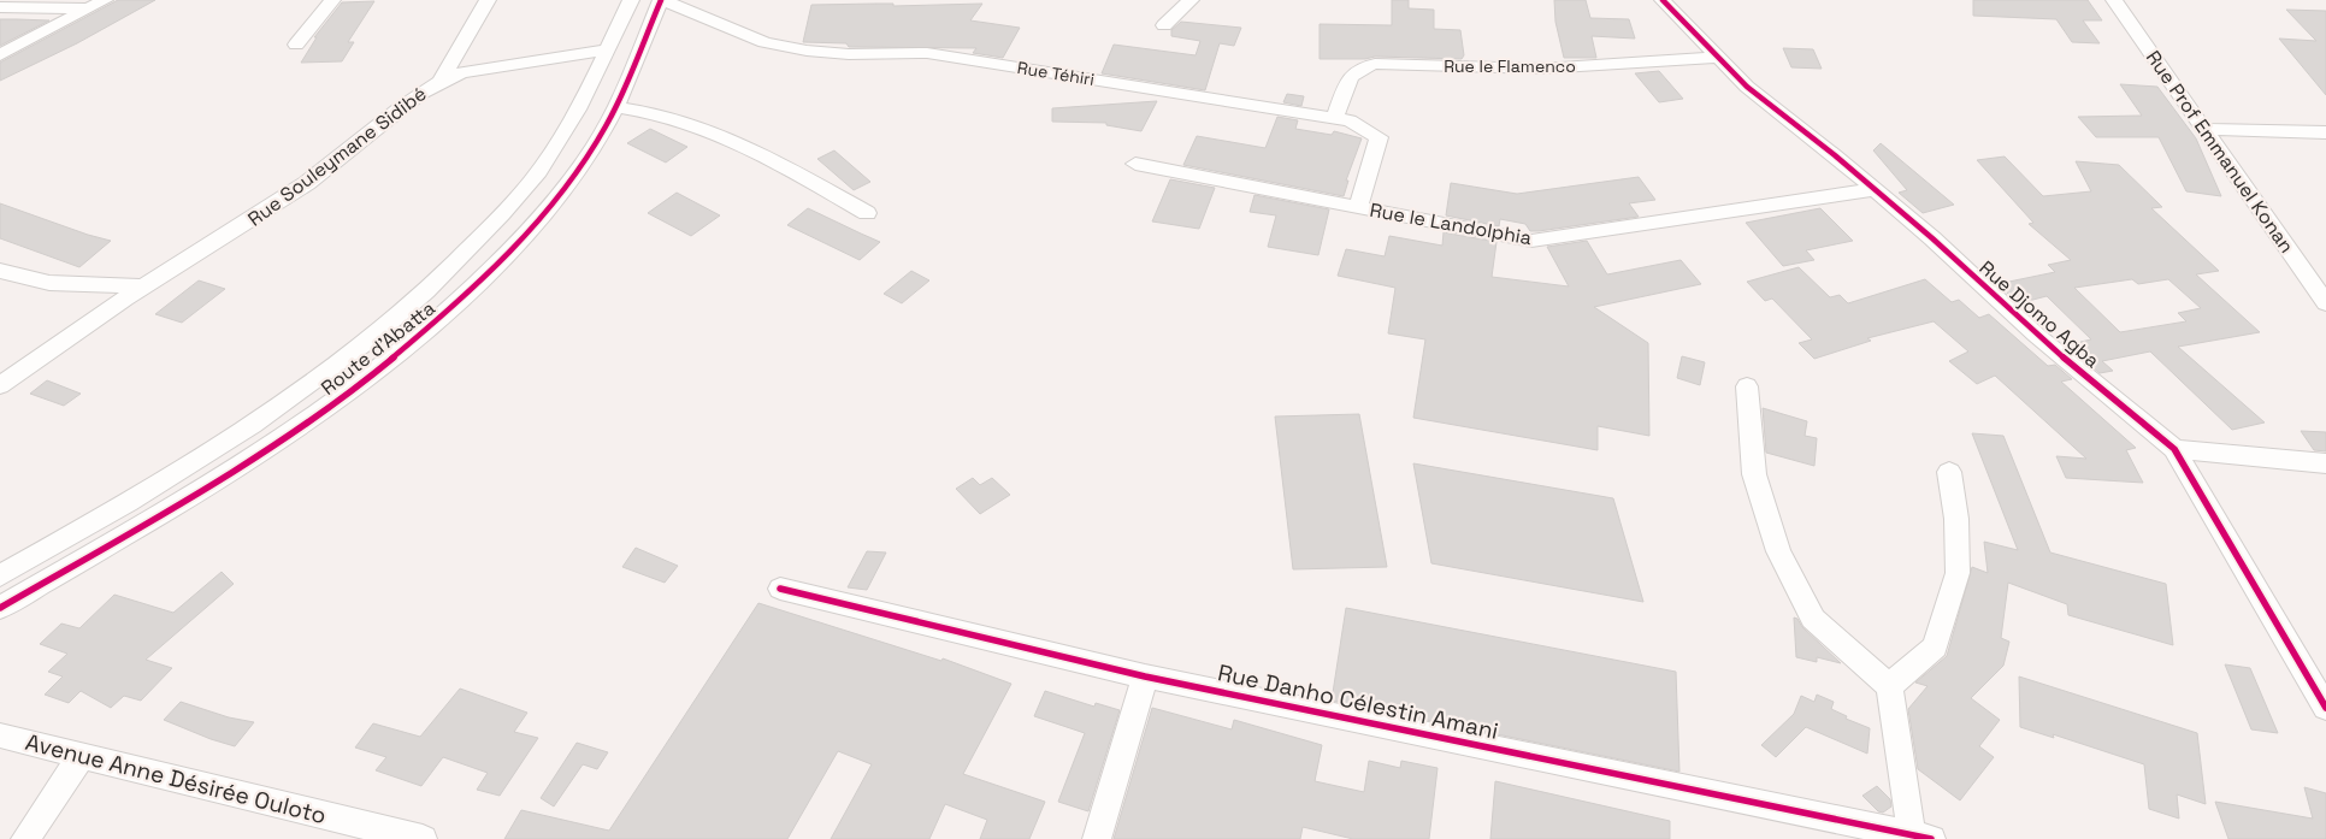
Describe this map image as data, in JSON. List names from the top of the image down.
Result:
{
  "streets": {
    "street": [
      "Rue le Flamenco",
      "Rue Téhiri",
      "Rue Prof Emmanuel Konan",
      "Rue Souleymane Sidibé",
      "Rue le Landolphia",
      "Rue Djomo Agba",
      "Route d'Abatta",
      "Rue Danho Célestin Amani",
      "Avenue Anne Désirée Ouloto"
    ]
  },
  "crossings": [
    ["Rue le Flamenco", "Rue Téhiri"],
    ["Rue le Flamenco", "Rue Djomo Agba"],
    ["Rue Téhiri", "Rue le Landolphia"],
    ["Rue Téhiri", "Route d'Abatta"],
    ["Rue Souleymane Sidibé", "Route d'Abatta"],
    ["Rue le Landolphia", "Rue Djomo Agba"]
  ]
}
